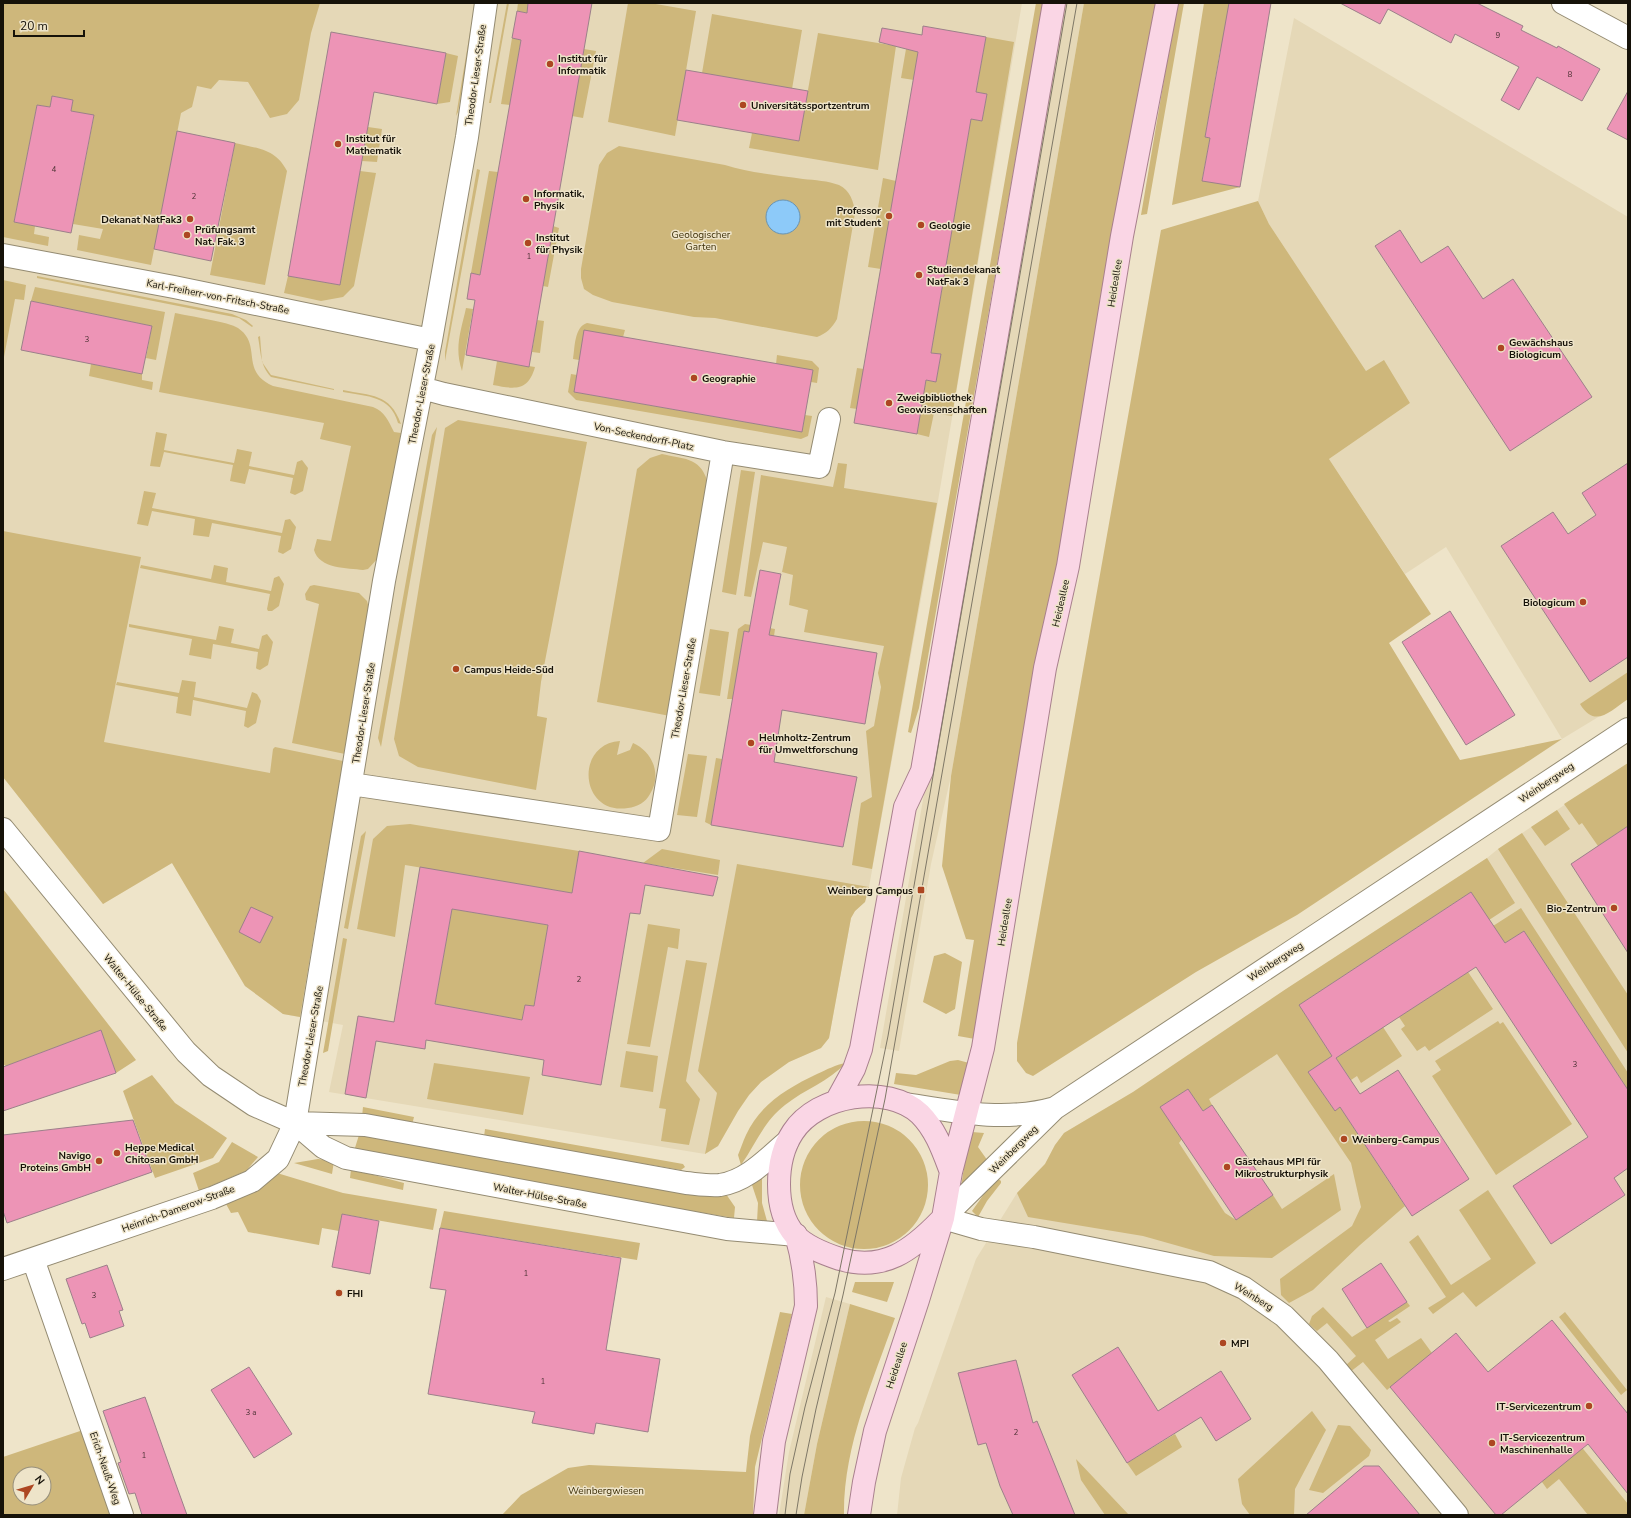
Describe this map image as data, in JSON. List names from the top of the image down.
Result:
{
  "streets": {
    "main road": ["Heideallee"],
    "street": [
      "Theodor-Lieser-Straße",
      "Karl-Freiherr-von-Fritsch-Straße",
      "Von-Seckendorff-Platz",
      "Weinbergweg",
      "Walter-Hülse-Straße",
      "Heinrich-Damerow-Straße",
      "Weinberg",
      "Erich-Neuß-Weg"
    ]
  },
  "crossings": [
    ["Theodor-Lieser-Straße", "Karl-Freiherr-von-Fritsch-Straße"],
    ["Theodor-Lieser-Straße", "Von-Seckendorff-Platz"],
    ["Theodor-Lieser-Straße", "Walter-Hülse-Straße"],
    ["Theodor-Lieser-Straße", "Heinrich-Damerow-Straße"],
    ["Heideallee", "Weinbergweg"],
    ["Heideallee", "Weinberg"],
    ["Weinbergweg", "Weinberg"],
    ["Walter-Hülse-Straße", "Heinrich-Damerow-Straße"],
    ["Heinrich-Damerow-Straße", "Erich-Neuß-Weg"]
  ],
  "parks": ["Geologischer Garten", "Weinbergwiesen"],
  "places": {
    "other": [
      "Institut für Informatik",
      "Universitätssportzentrum",
      "Institut für Mathematik",
      "Informatik, Physik",
      "Professor mit Student",
      "Dekanat NatFak3",
      "Geologie",
      "Prüfungsamt Nat. Fak. 3",
      "Institut für Physik",
      "Studiendekanat NatFak 3",
      "Gewächshaus Biologicum",
      "Geographie",
      "Zweigbibliothek Geowissenschaften",
      "Biologicum",
      "Campus Heide-Süd",
      "Helmholtz-Zentrum für Umweltforschung",
      "Bio-Zentrum",
      "Weinberg-Campus",
      "Heppe Medical Chitosan GmbH",
      "Navigo Proteins GmbH",
      "Gästehaus MPI für Mikrostrukturphysik",
      "FHI",
      "MPI",
      "IT-Servicezentrum",
      "IT-Servicezentrum Maschinenhalle"
    ],
    "transit": ["Weinberg Campus"]
  },
  "house_numbers": [
    "9",
    "8",
    "4",
    "2",
    "1",
    "3",
    "2",
    "3",
    "1",
    "3",
    "1",
    "3 a",
    "2",
    "1"
  ],
  "scale_bar": "20 m",
  "north": "top right"
}
